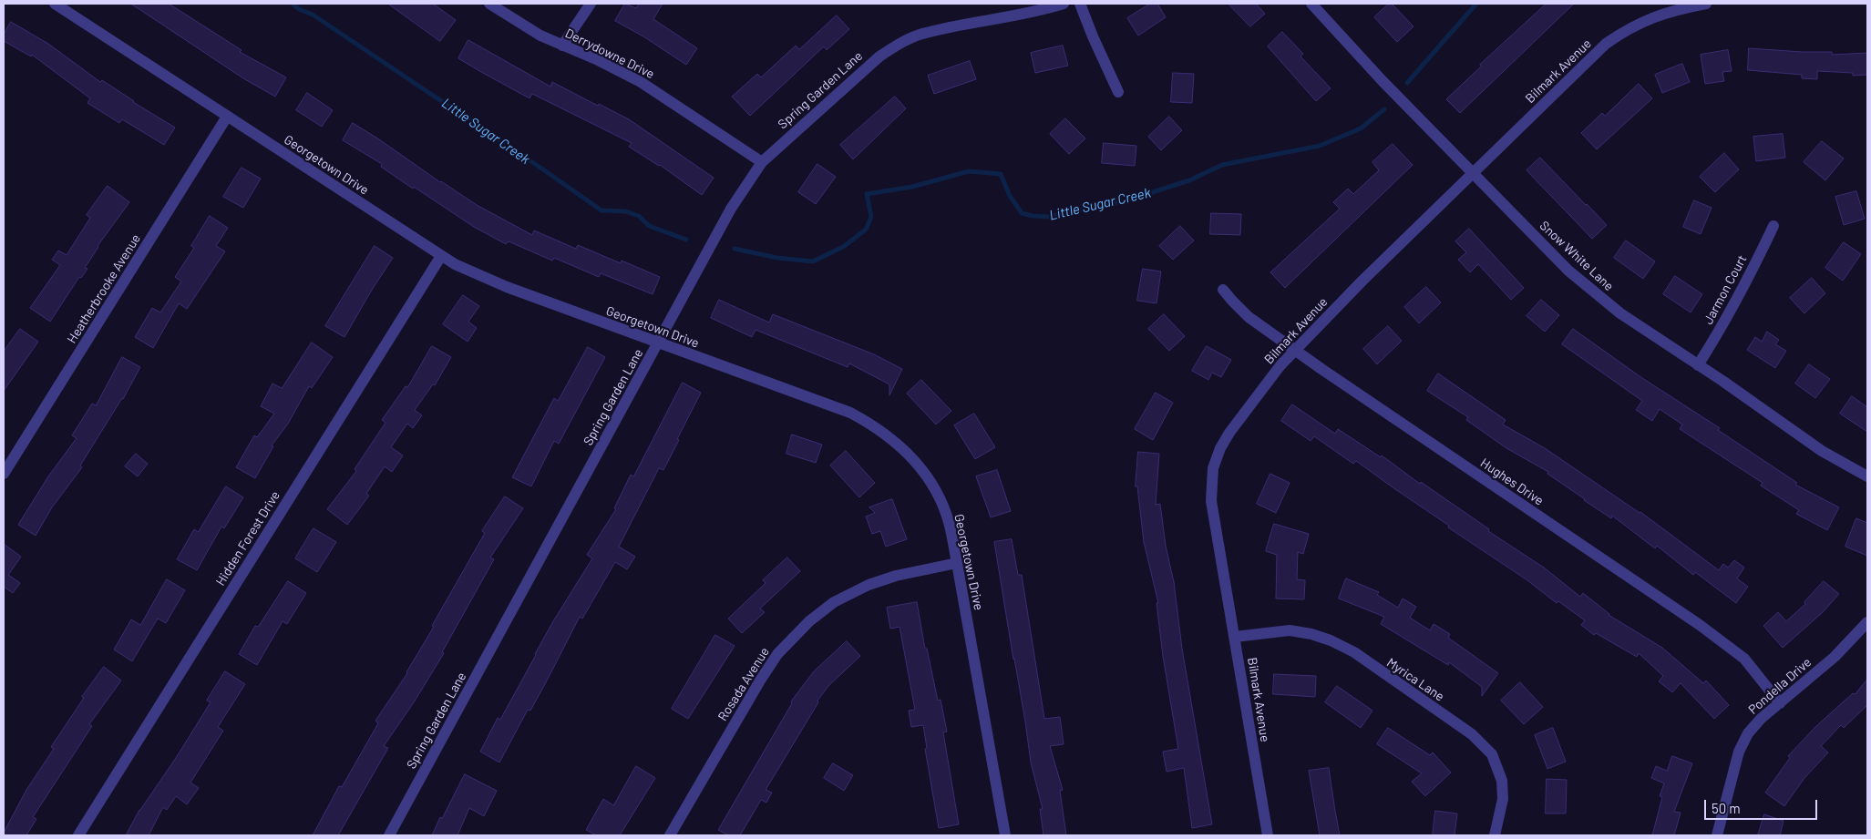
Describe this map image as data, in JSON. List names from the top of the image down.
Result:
{
  "streets": {
    "street": [
      "Derrydowne Drive",
      "Bilmark Avenue",
      "Spring Garden Lane",
      "Georgetown Drive",
      "Snow White Lane",
      "Heatherbrooke Avenue",
      "Jarmon Court",
      "Hughes Drive",
      "Hidden Forest Drive",
      "Myrica Lane",
      "Rosada Avenue",
      "Pondella Drive"
    ]
  },
  "crossings": [
    ["Derrydowne Drive", "Spring Garden Lane"],
    ["Bilmark Avenue", "Snow White Lane"],
    ["Bilmark Avenue", "Hughes Drive"],
    ["Bilmark Avenue", "Myrica Lane"],
    ["Spring Garden Lane", "Georgetown Drive"],
    ["Georgetown Drive", "Heatherbrooke Avenue"],
    ["Georgetown Drive", "Hidden Forest Drive"],
    ["Georgetown Drive", "Rosada Avenue"],
    ["Snow White Lane", "Jarmon Court"],
    ["Hughes Drive", "Pondella Drive"]
  ],
  "water": ["Little Sugar Creek"],
  "scale_bar": "50 m"
}
